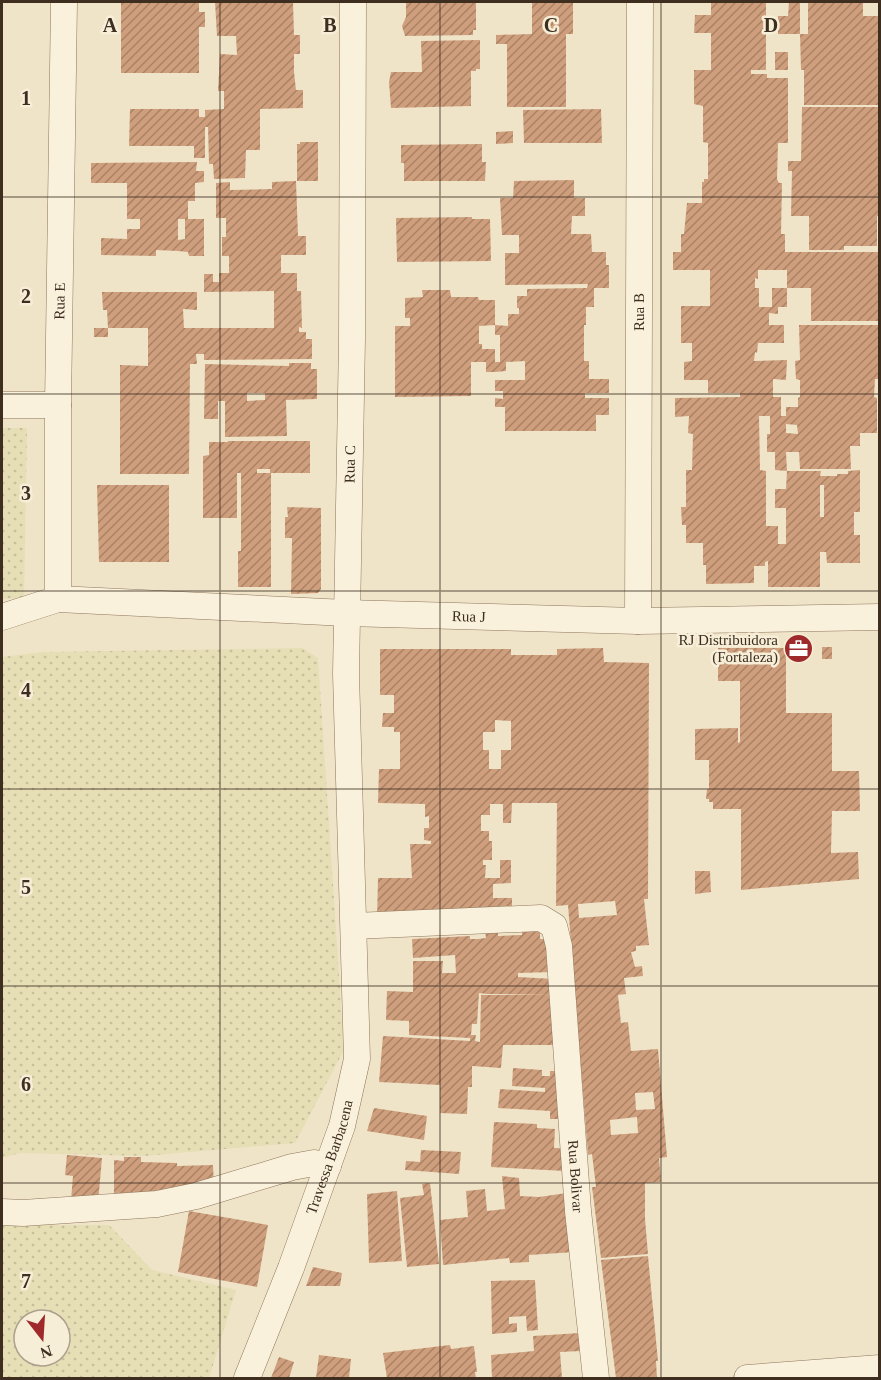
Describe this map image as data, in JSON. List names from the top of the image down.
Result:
{
  "streets": {
    "street": [
      "Rua E",
      "Rua B",
      "Rua C",
      "Rua J",
      "Travessa Barbacena",
      "Rua Bolivar"
    ]
  },
  "crossings": [
    ["Rua E", "Rua J"],
    ["Rua B", "Rua J"],
    ["Rua C", "Rua J"],
    ["Rua C", "Travessa Barbacena"],
    ["Rua C", "Rua Bolivar"],
    ["Travessa Barbacena", "Rua Bolivar"]
  ],
  "places": {
    "office": ["RJ Distribuidora (Fortaleza)"]
  },
  "north": "bottom",
  "grid": {
    "columns": [
      "A",
      "B",
      "C",
      "D"
    ],
    "rows": [
      "1",
      "2",
      "3",
      "4",
      "5",
      "6",
      "7"
    ]
  }
}
